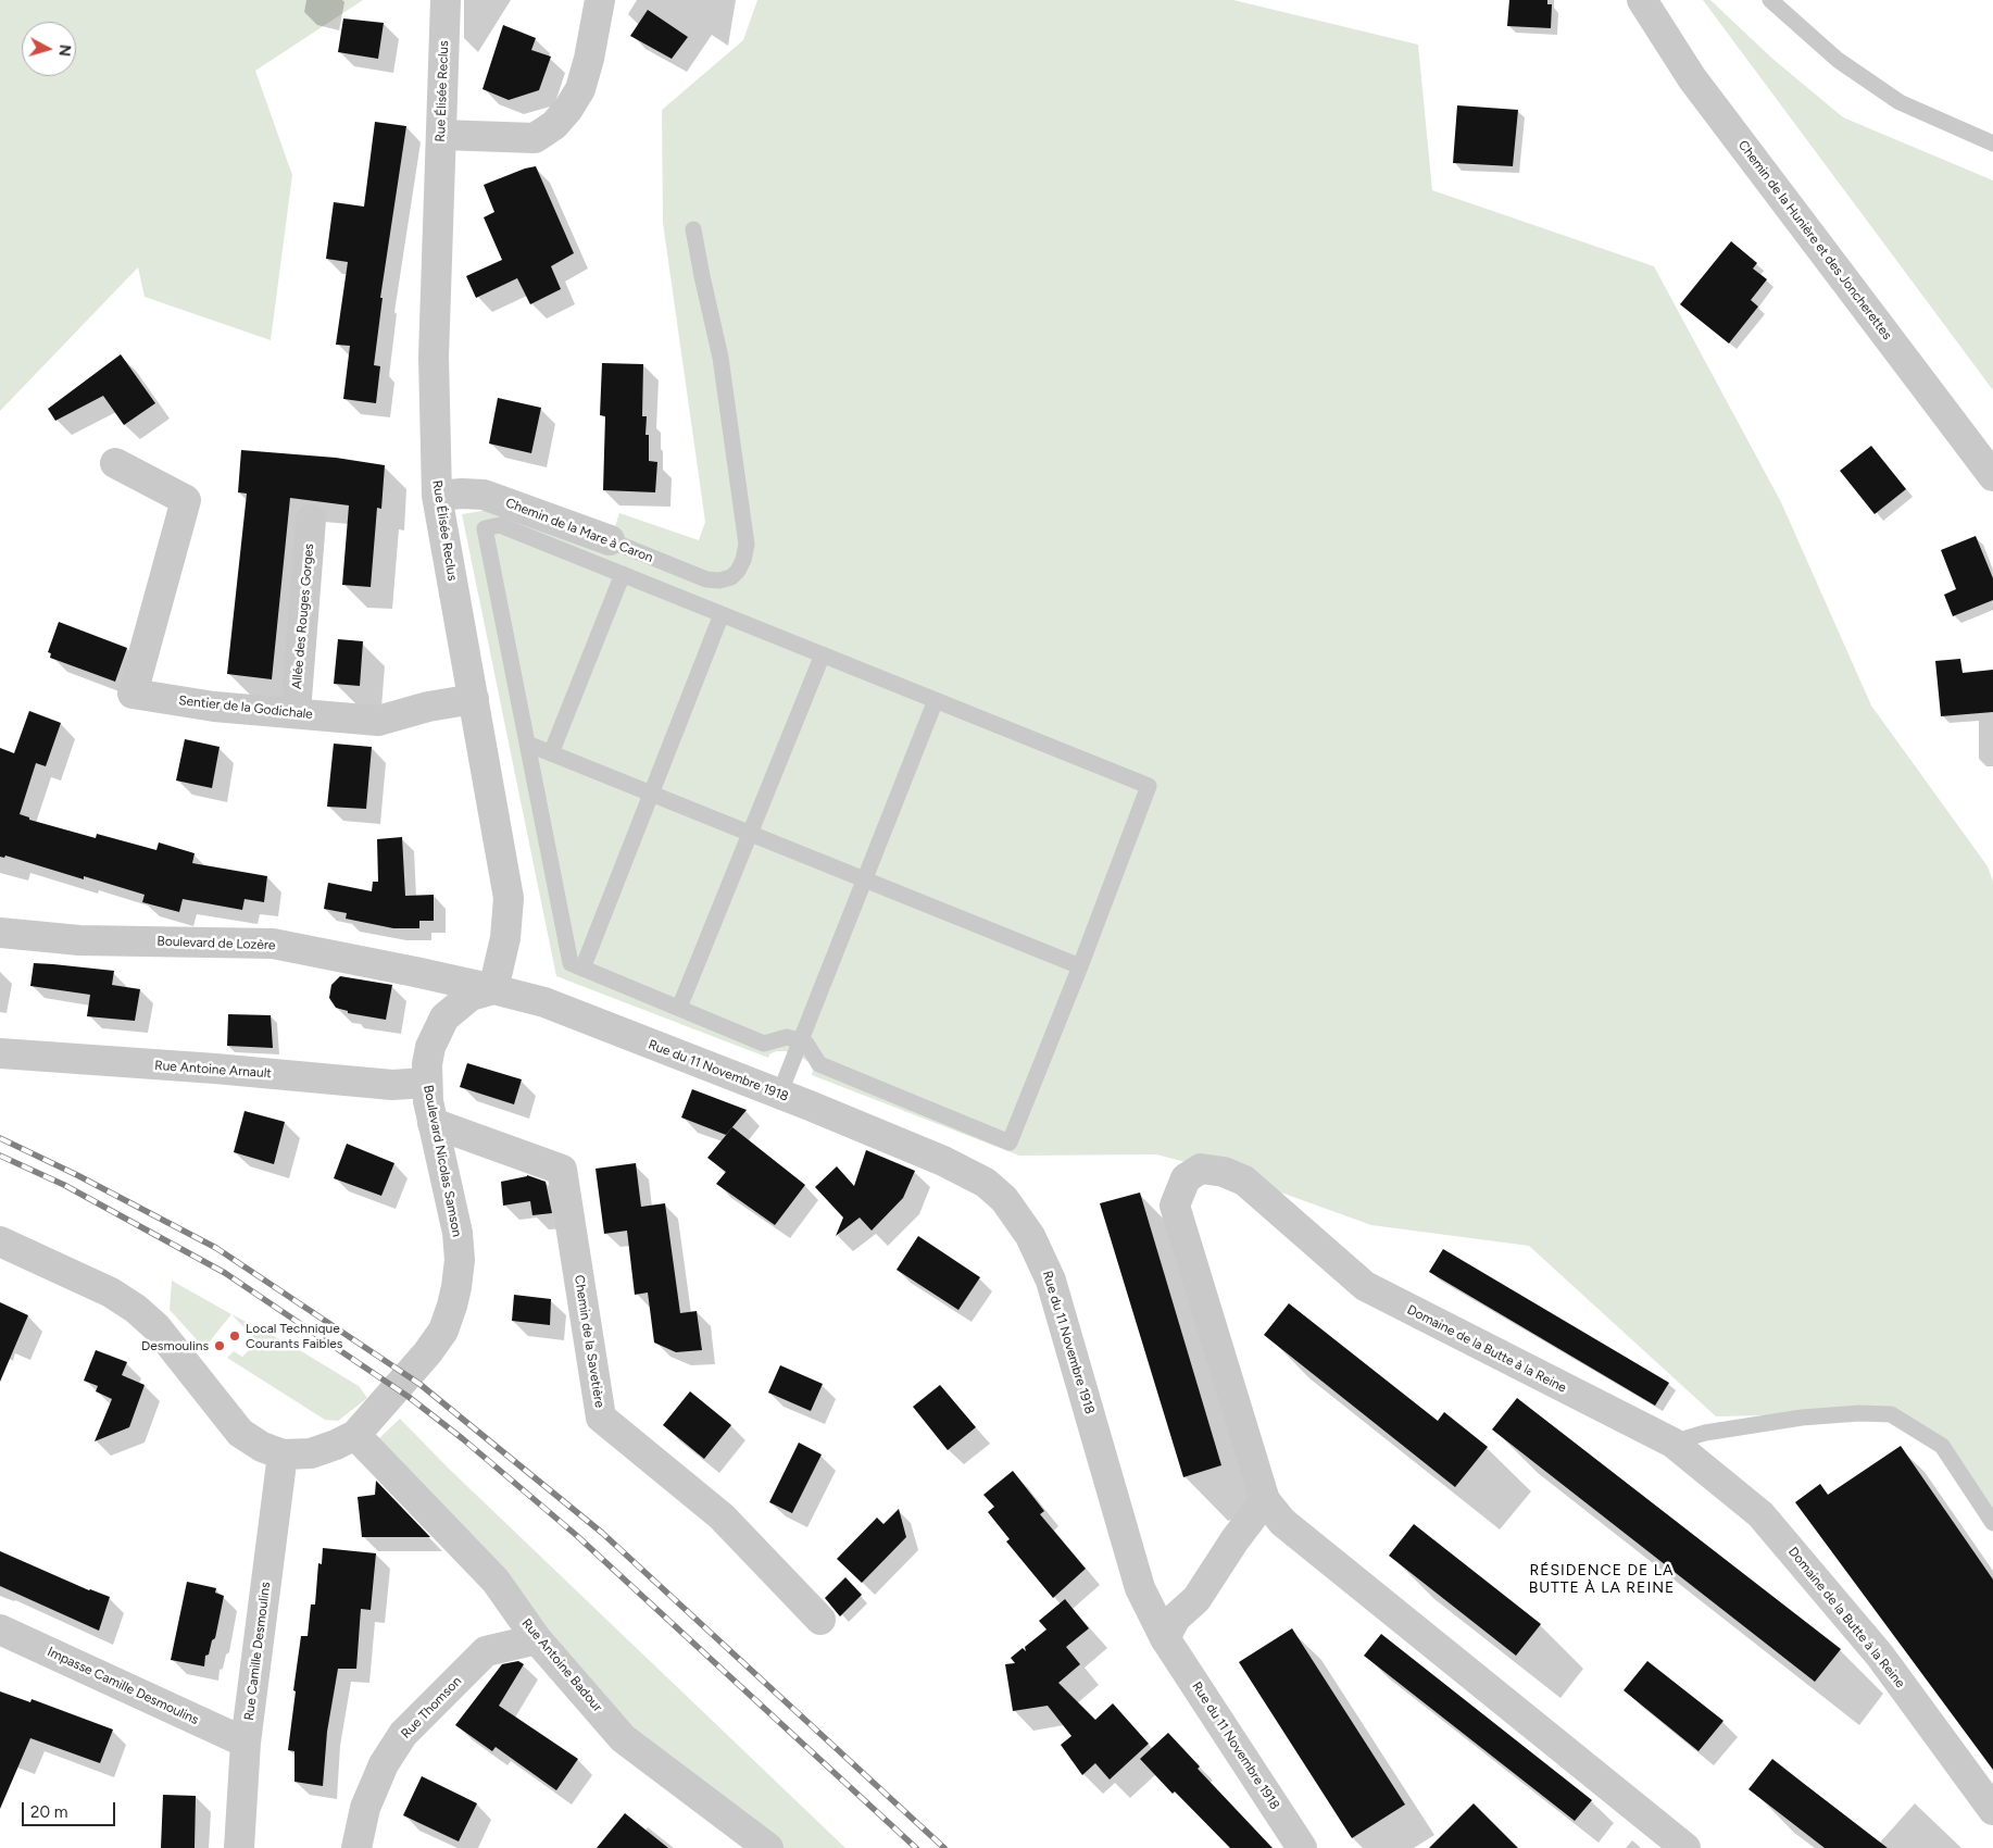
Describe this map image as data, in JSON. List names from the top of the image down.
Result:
{
  "streets": {
    "street": [
      "Rue Élisée Reclus",
      "Chemin de la Hunière et des Joncherettes",
      "Chemin de la Mare à Caron",
      "Allée des Rouges Gorges",
      "Sentier de la Godichale",
      "Boulevard de Lozère",
      "Rue Antoine Arnault",
      "Rue du 11 Novembre 1918",
      "Boulevard Nicolas Samson",
      "Chemin de la Savetière",
      "Domaine de la Butte à la Reine",
      "Rue Camille Desmoulins",
      "Rue Antoine Badour",
      "Impasse Camille Desmoulins",
      "Rue Thomson"
    ]
  },
  "crossings": [
    ["Rue Élisée Reclus", "Chemin de la Mare à Caron"],
    ["Rue Élisée Reclus", "Sentier de la Godichale"],
    ["Rue Élisée Reclus", "Boulevard de Lozère"],
    ["Rue Élisée Reclus", "Rue du 11 Novembre 1918"],
    ["Rue Élisée Reclus", "Boulevard Nicolas Samson"],
    ["Allée des Rouges Gorges", "Sentier de la Godichale"],
    ["Boulevard de Lozère", "Rue du 11 Novembre 1918"],
    ["Boulevard de Lozère", "Boulevard Nicolas Samson"],
    ["Rue Antoine Arnault", "Boulevard Nicolas Samson"],
    ["Rue du 11 Novembre 1918", "Boulevard Nicolas Samson"],
    ["Boulevard Nicolas Samson", "Chemin de la Savetière"],
    ["Boulevard Nicolas Samson", "Rue Camille Desmoulins"],
    ["Boulevard Nicolas Samson", "Rue Antoine Badour"],
    ["Rue Camille Desmoulins", "Impasse Camille Desmoulins"],
    ["Rue Antoine Badour", "Rue Thomson"]
  ],
  "districts": ["RÉSIDENCE DE LA BUTTE À LA REINE"],
  "places": ["Local Technique Courants Faibles", "Desmoulins"],
  "scale_bar": "20 m",
  "north": "right"
}
